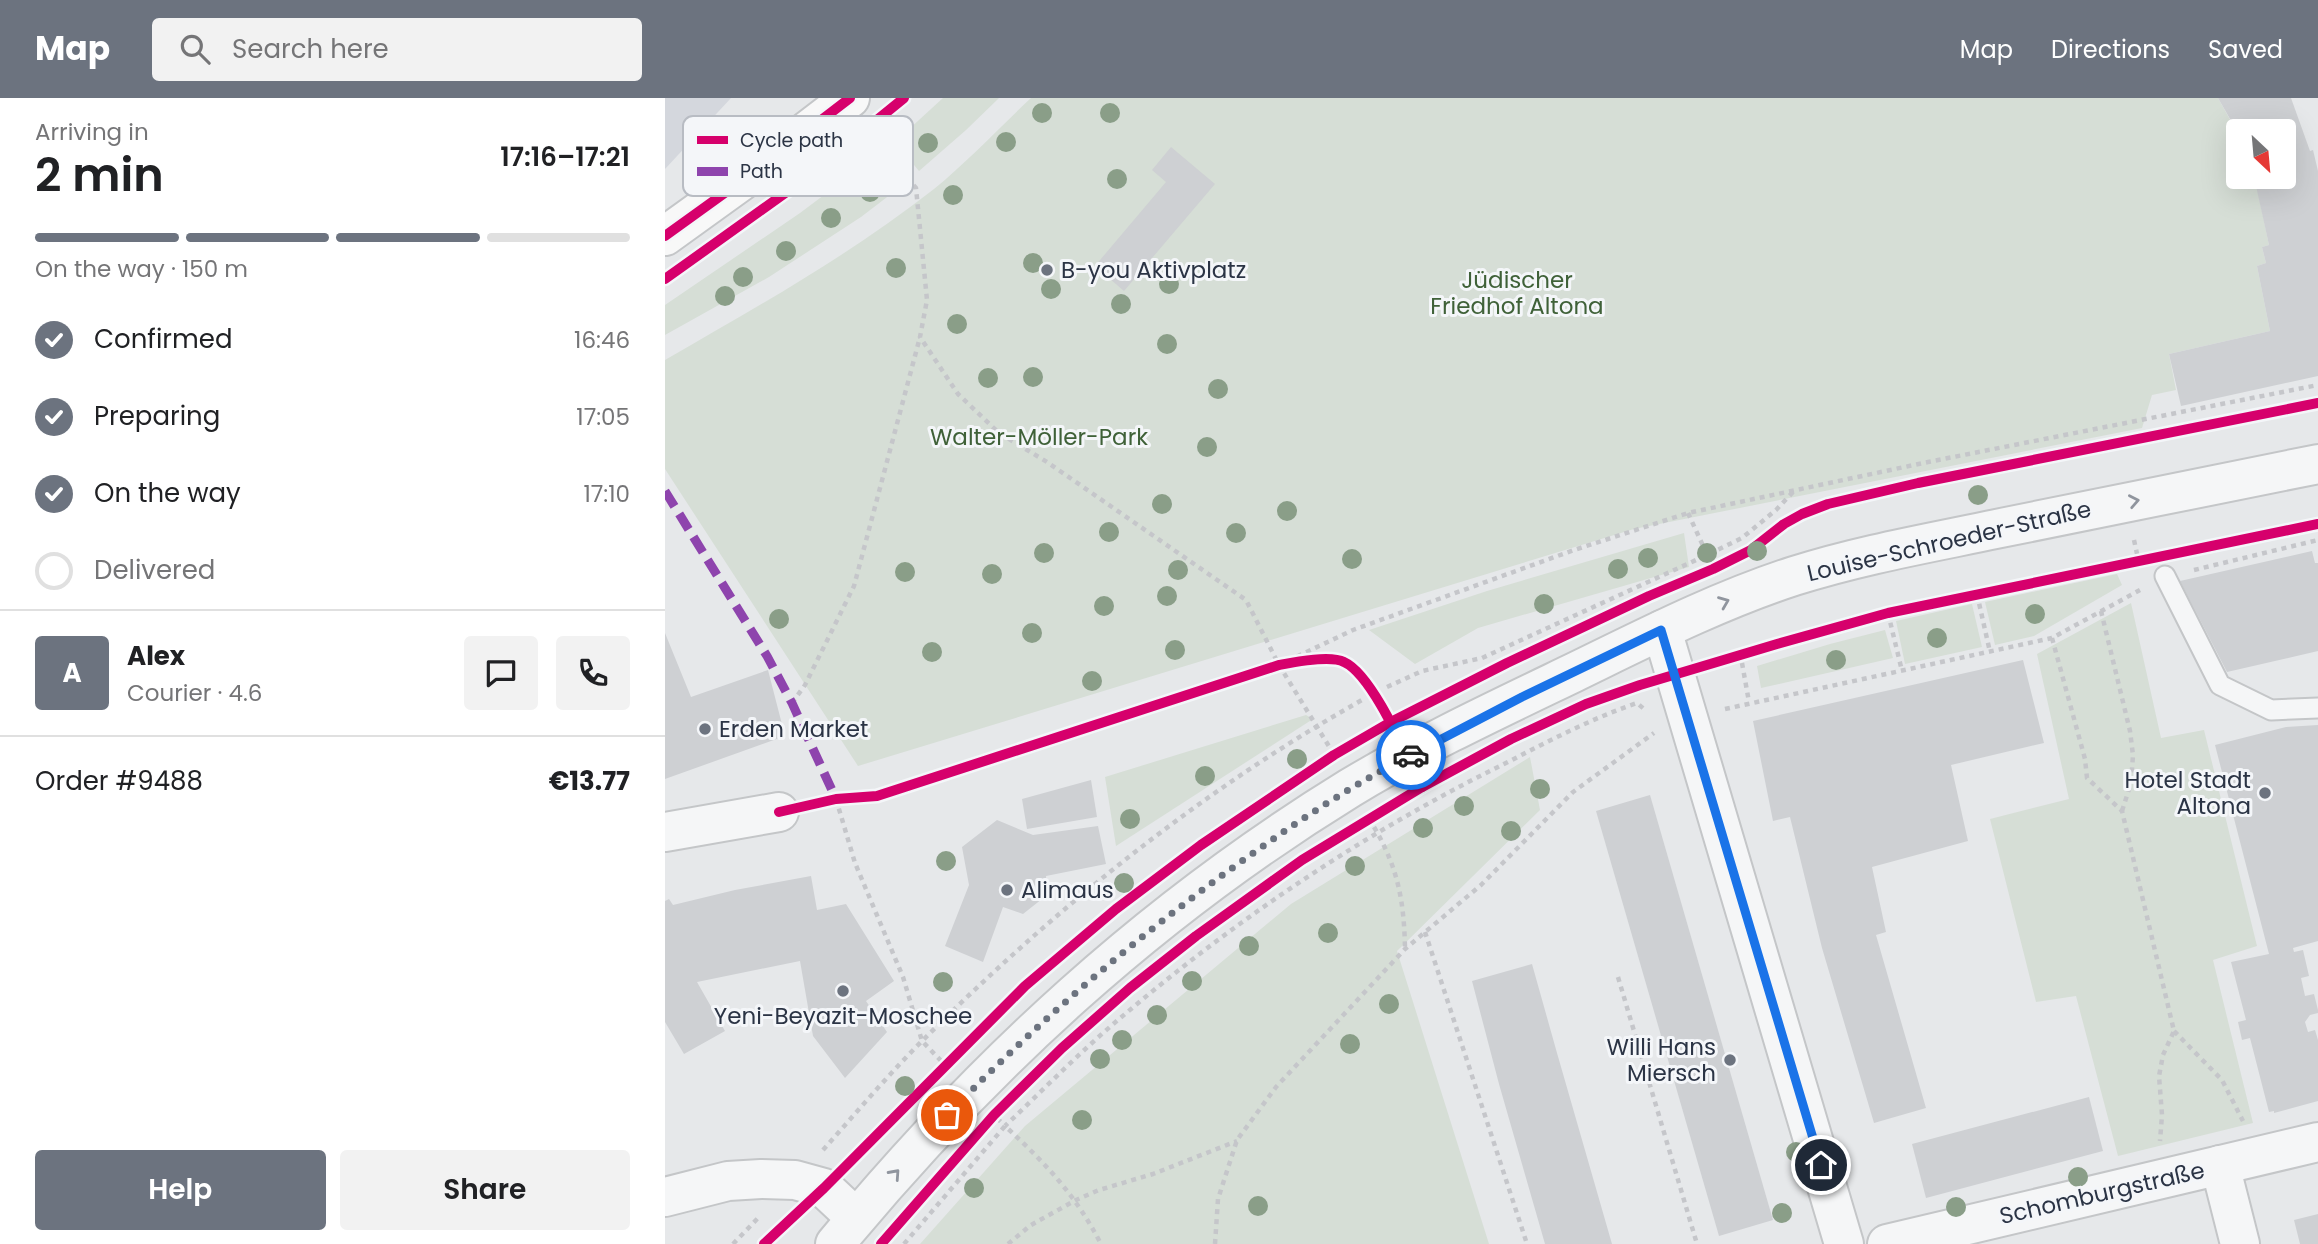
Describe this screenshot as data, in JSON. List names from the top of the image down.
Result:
{
  "streets": {
    "street": ["Louise-Schroeder-Straße", "Schomburgstraße"]
  },
  "one_way": ["Louise-Schroeder-Straße"],
  "parks": ["Jüdischer Friedhof Altona", "Walter-Möller-Park"],
  "places": [
    "B-you Aktivplatz",
    "Erden Market",
    "Hotel Stadt Altona",
    "Alimaus",
    "Yeni-Beyazit-Moschee",
    "Willi Hans Miersch"
  ],
  "legend": ["Cycle path", "Path"],
  "north": "bottom right",
  "page": {
    "header": "Map",
    "search": "Search here",
    "nav": ["Map", "Directions", "Saved"],
    "heading": ["2 min", "Arriving in", "17:16–17:21"],
    "panel": [
      "Alex",
      "Courier · 4.6",
      "Order #9488",
      "€13.77"
    ],
    "bar": "On the way · 150 m",
    "list": [
      ["Confirmed", "16:46"],
      ["Preparing", "17:05"],
      ["On the way", "17:10"],
      "Delivered"
    ],
    "round": "A",
    "buttons": ["Help", "Share"]
  }
}
